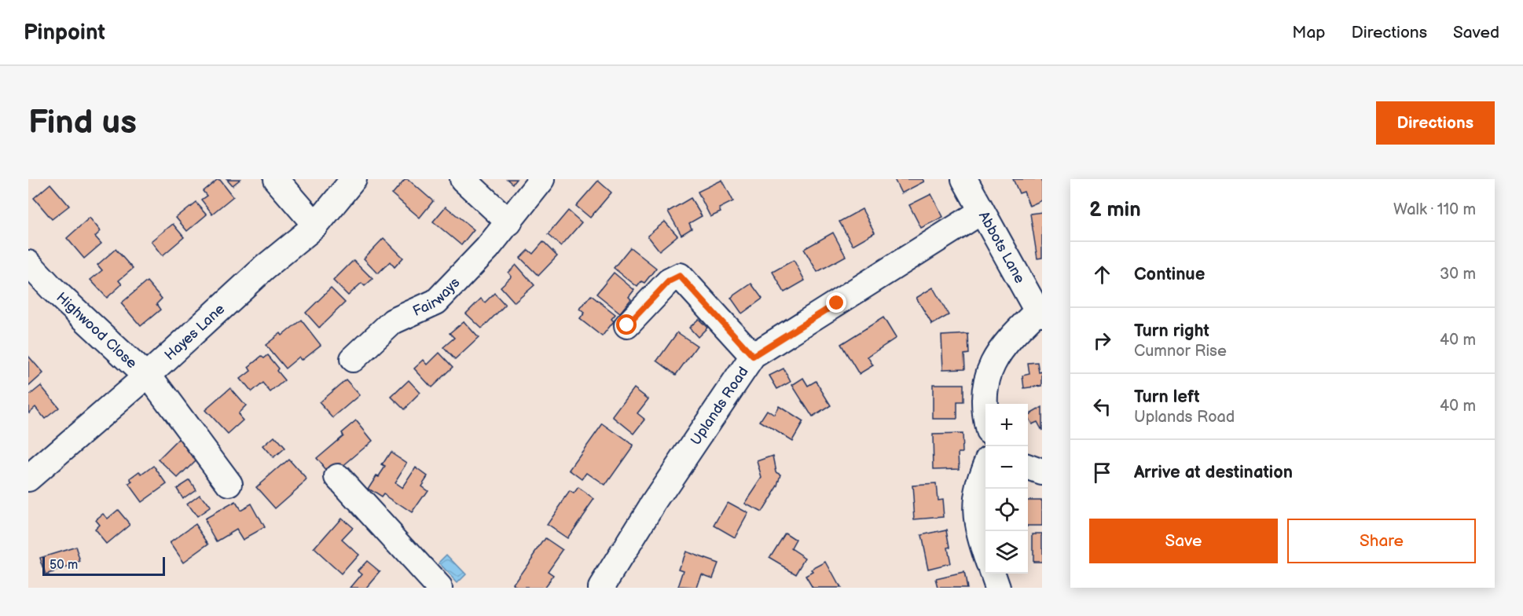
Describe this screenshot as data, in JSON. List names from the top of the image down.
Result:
{
  "streets": {
    "street": [
      "Abbots Lane",
      "Fairways",
      "Highwood Close",
      "Hayes Lane",
      "Uplands Road"
    ]
  },
  "crossings": [
    ["Abbots Lane", "Uplands Road"],
    ["Highwood Close", "Hayes Lane"]
  ],
  "scale_bar": "50 m",
  "page": {
    "header": "Pinpoint",
    "nav": ["Map", "Directions", "Saved"],
    "buttons": [
      "Directions",
      ["Save", "Share"]
    ],
    "title": "Find us",
    "heading": ["2 min", "Walk · 110 m"],
    "list": [
      ["Continue", "30 m"],
      ["Turn right", "Cumnor Rise", "40 m"],
      ["Turn left", "Uplands Road", "40 m"],
      "Arrive at destination"
    ],
    "map_buttons": ["+", "−"],
    "scale": "50 m"
  }
}
